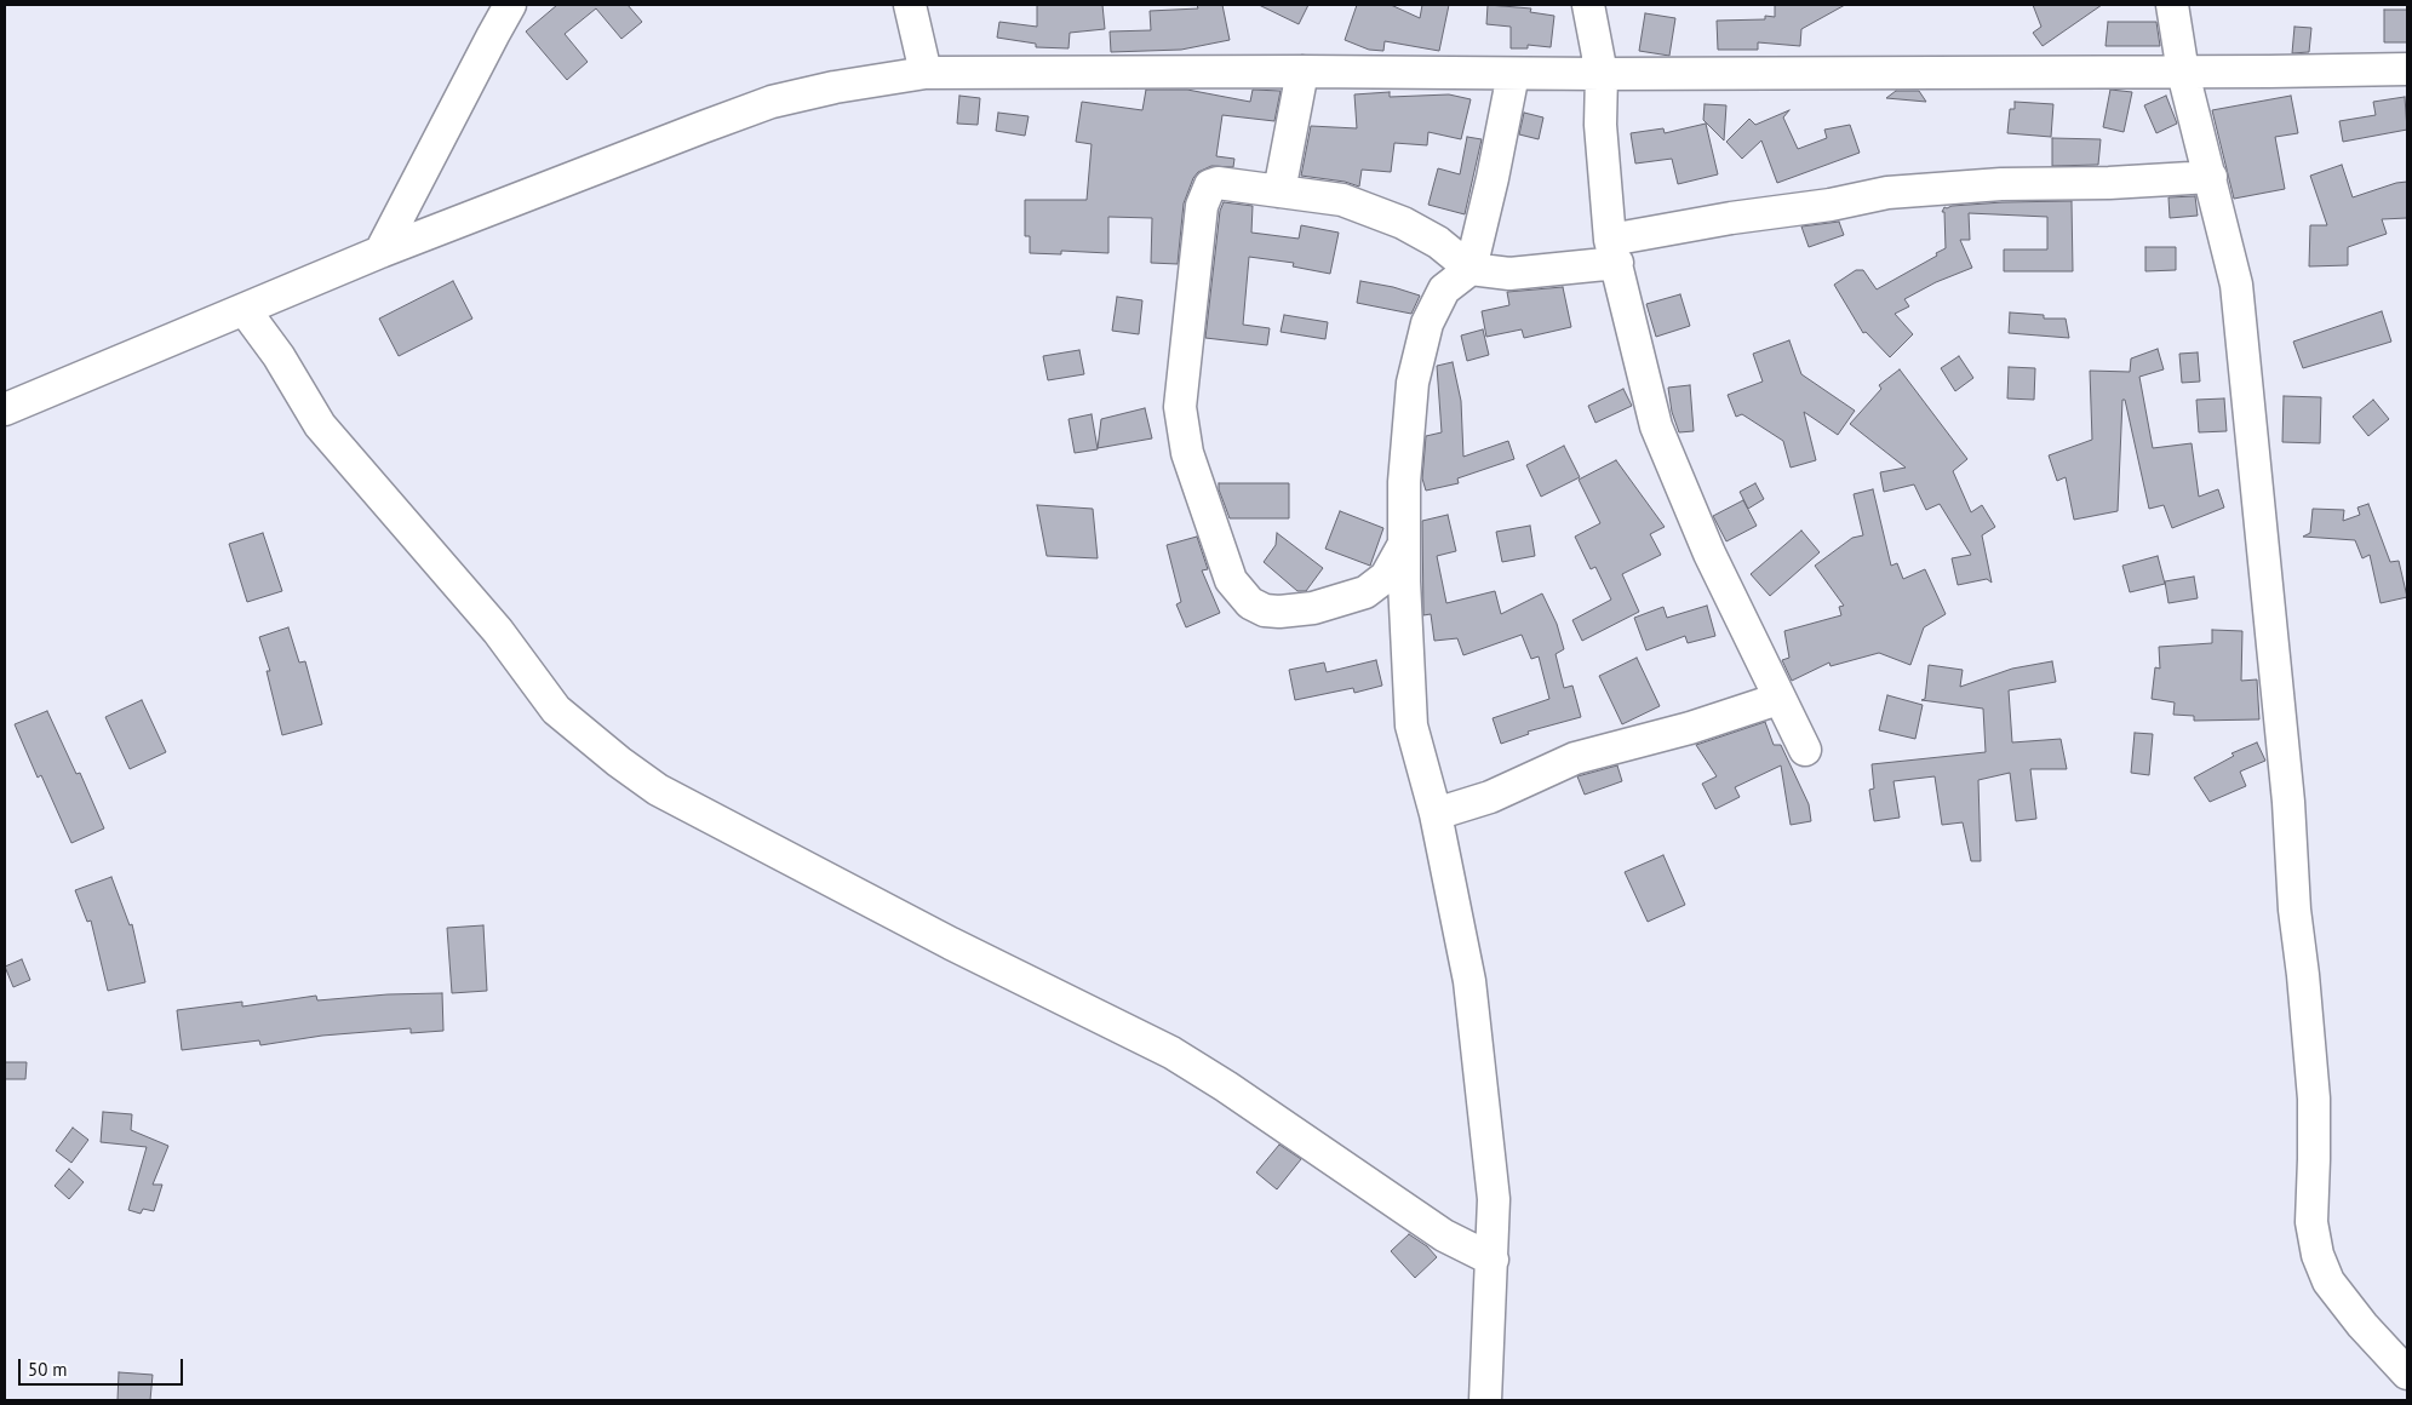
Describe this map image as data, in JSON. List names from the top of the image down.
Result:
{
  "scale_bar": "50 m"
}
